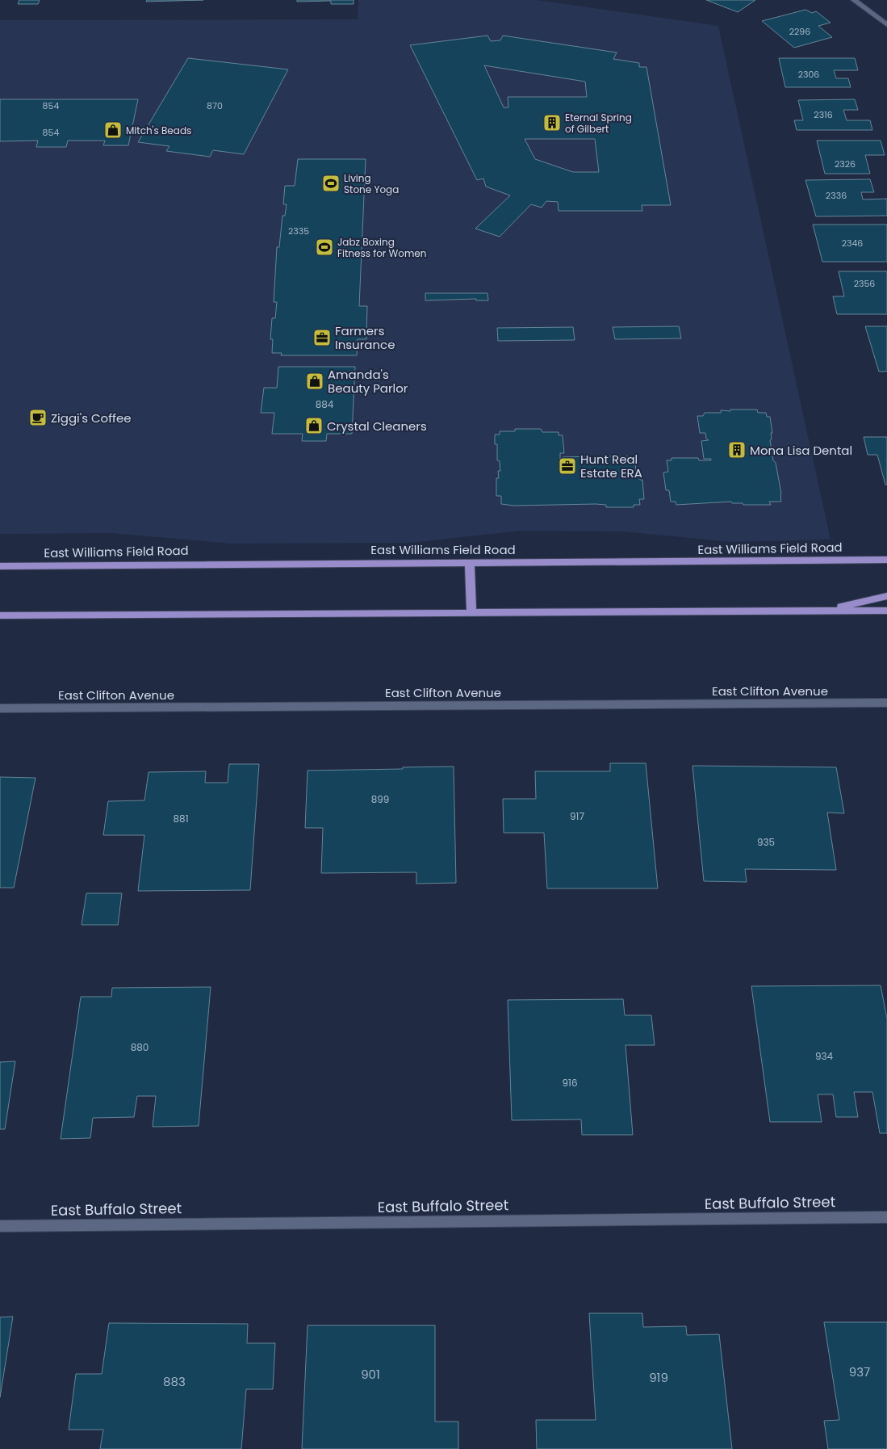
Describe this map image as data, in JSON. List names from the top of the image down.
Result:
{
  "streets": {
    "main road": ["East Williams Field Road"],
    "street": ["East Clifton Avenue", "East Buffalo Street"]
  },
  "places": {
    "building": ["Eternal Spring of Gilbert", "Mona Lisa Dental"],
    "shop": ["Mitch's Beads", "Amanda's Beauty Parlor", "Crystal Cleaners"],
    "sports": ["Living Stone Yoga", "Jabz Boxing Fitness for Women"],
    "office": ["Farmers Insurance", "Hunt Real Estate ERA"],
    "cafe": ["Ziggi's Coffee"]
  },
  "house_numbers": [
    "2296",
    "2306",
    "854",
    "870",
    "2316",
    "854",
    "2326",
    "2336",
    "2335",
    "2346",
    "2356",
    "884",
    "899",
    "917",
    "881",
    "935",
    "880",
    "934",
    "916",
    "937",
    "901",
    "919",
    "883"
  ]
}
